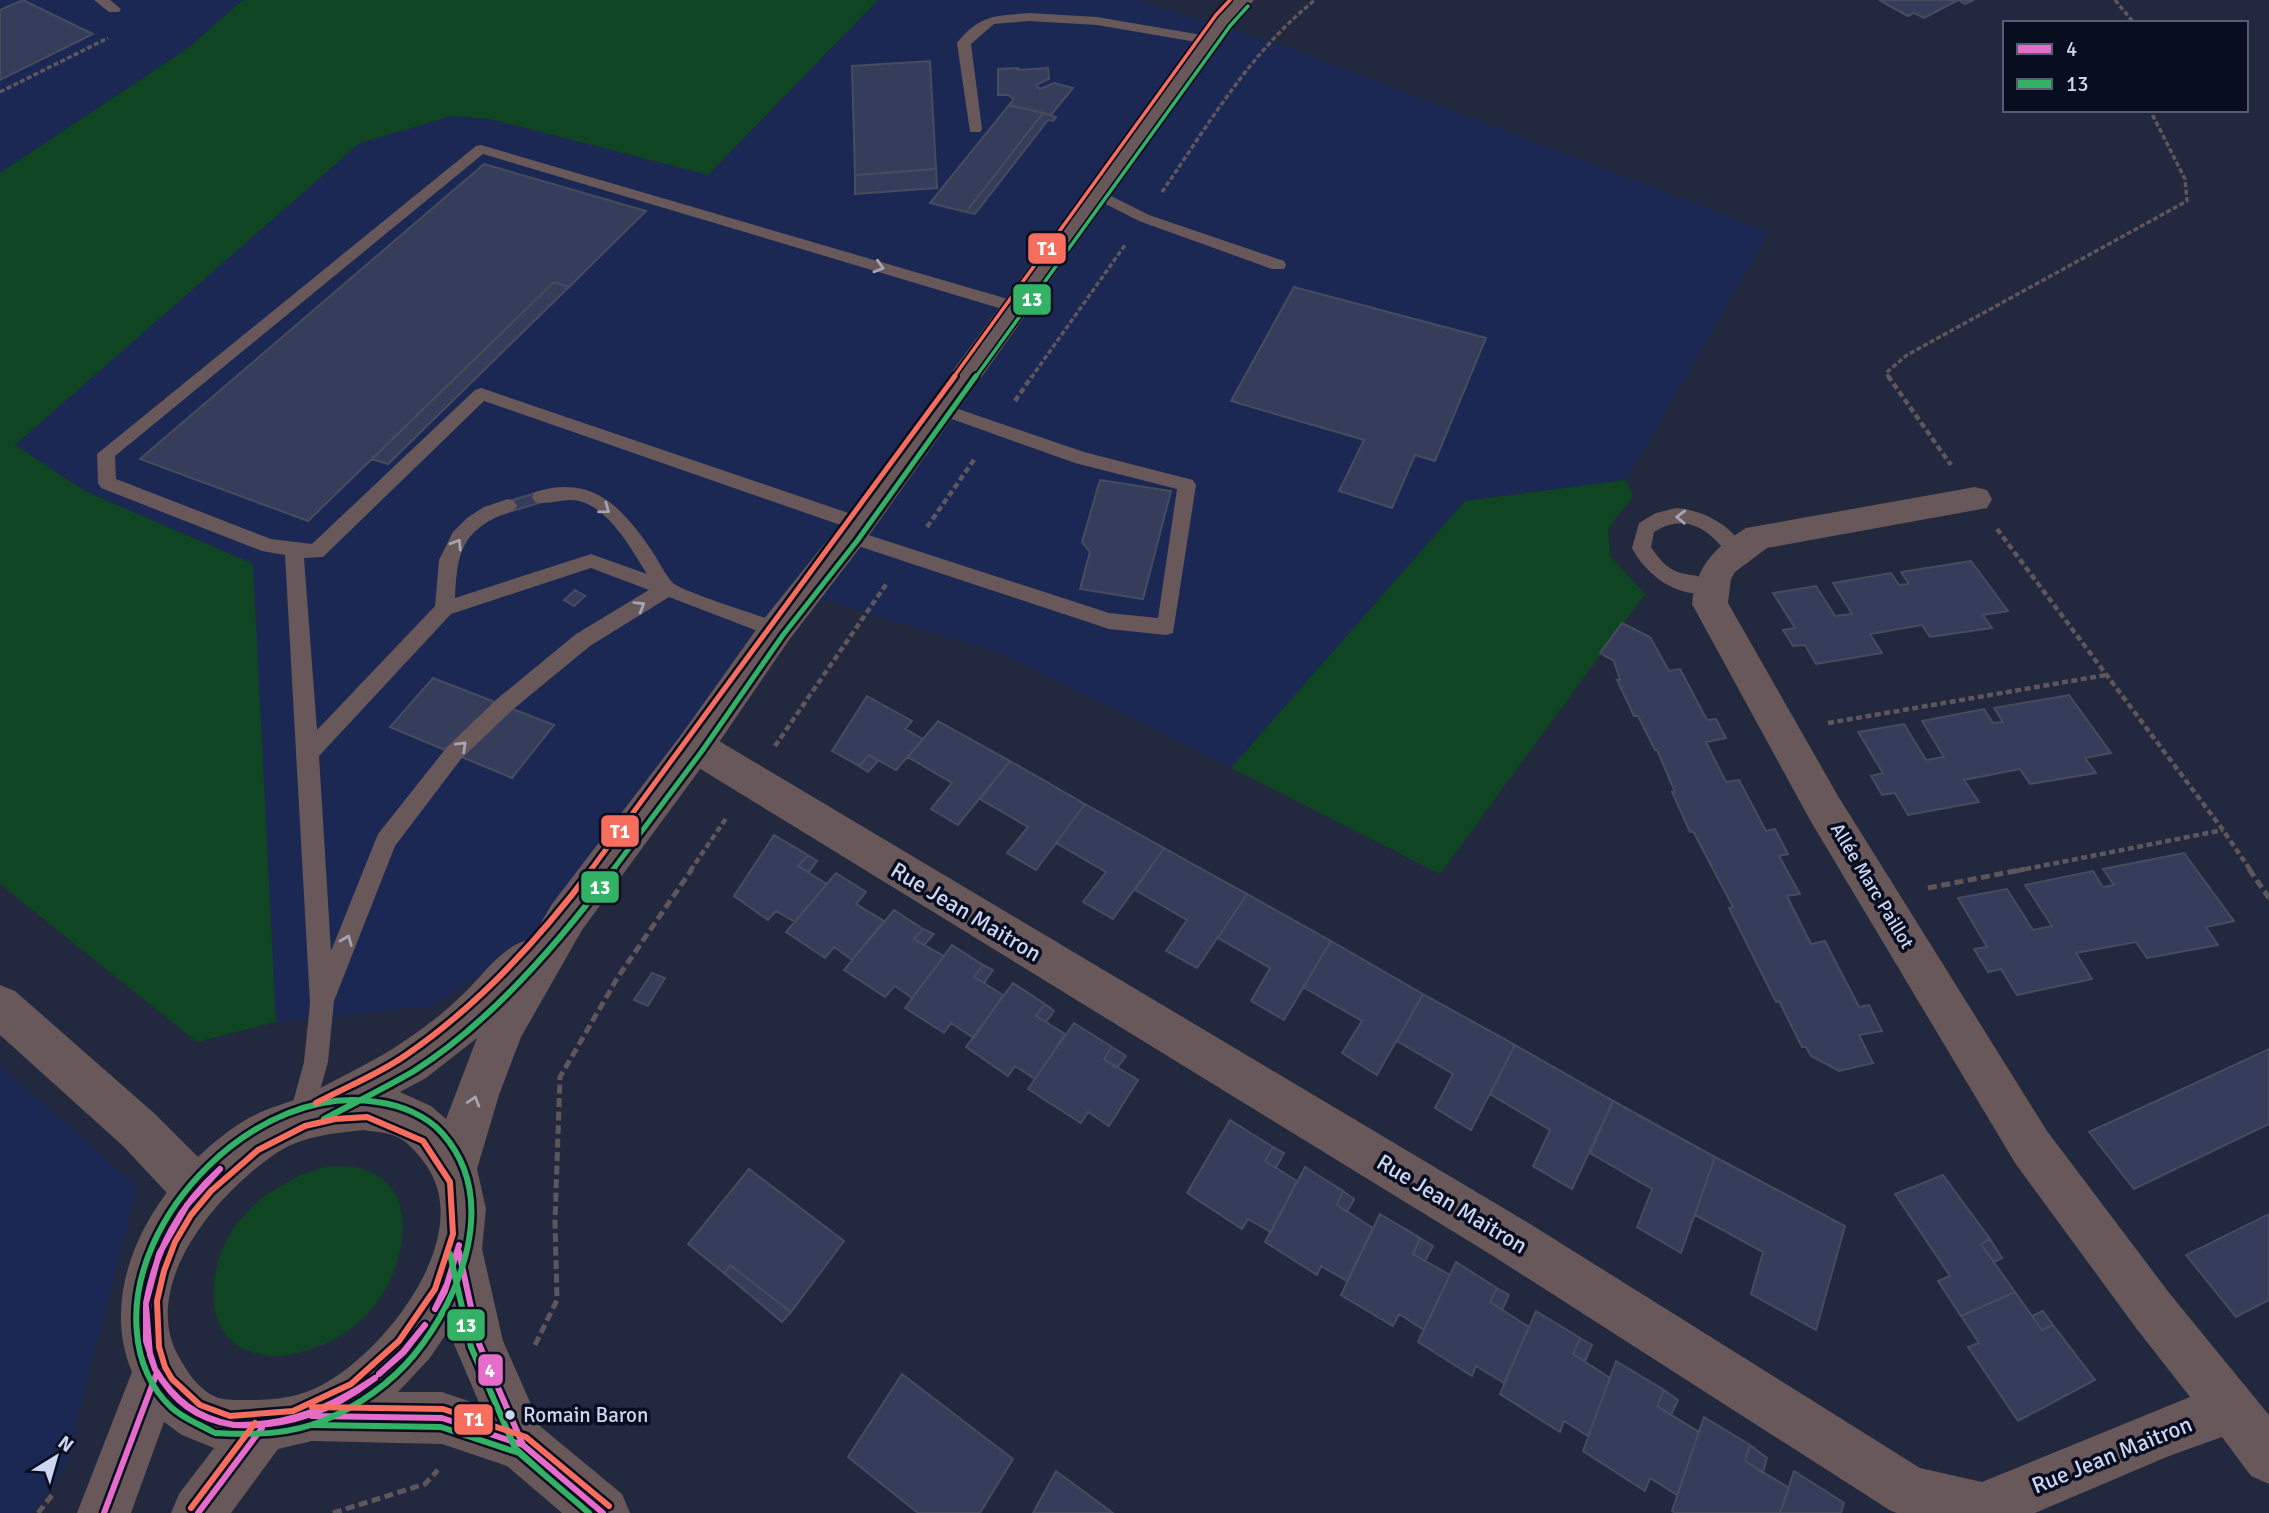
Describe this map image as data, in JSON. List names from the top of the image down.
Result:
{
  "streets": {
    "street": ["Allée Marc Paillot", "Rue Jean Maitron"]
  },
  "crossings": [
    ["Allée Marc Paillot", "Rue Jean Maitron"]
  ],
  "places": ["Romain Baron"],
  "lines": ["transit line T1", "transit line 13", "transit line 4"],
  "legend": ["4", "13"],
  "north": "top right"
}
